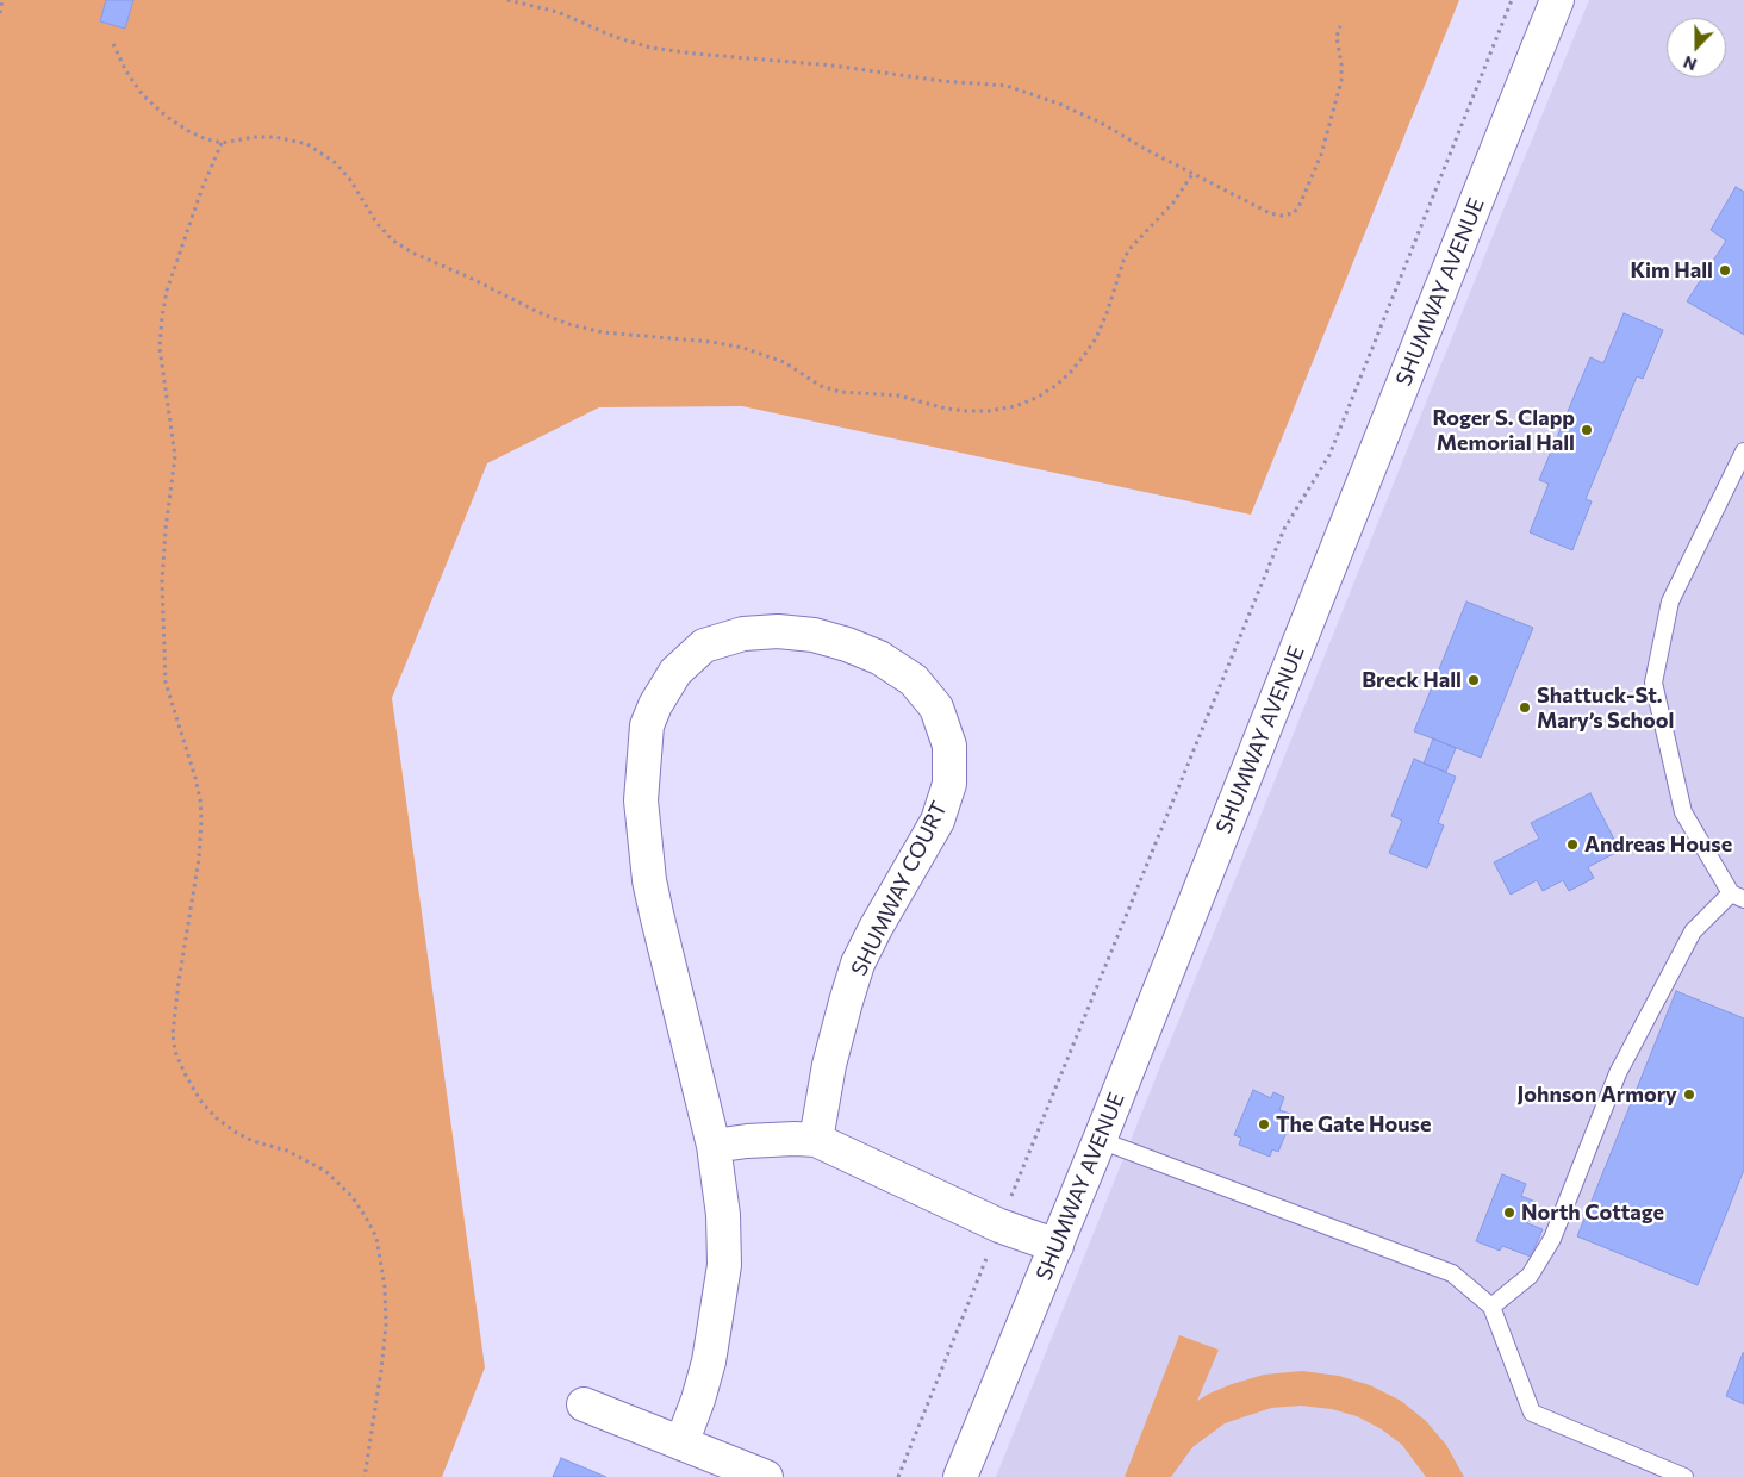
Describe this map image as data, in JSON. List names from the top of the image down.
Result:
{
  "streets": {
    "street": ["SHUMWAY AVENUE", "SHUMWAY COURT"]
  },
  "places": [
    "Kim Hall",
    "Roger S. Clapp Memorial Hall",
    "Breck Hall",
    "Shattuck-St. Mary’s School",
    "Andreas House",
    "Johnson Armory",
    "The Gate House",
    "North Cottage"
  ],
  "north": "bottom"
}
